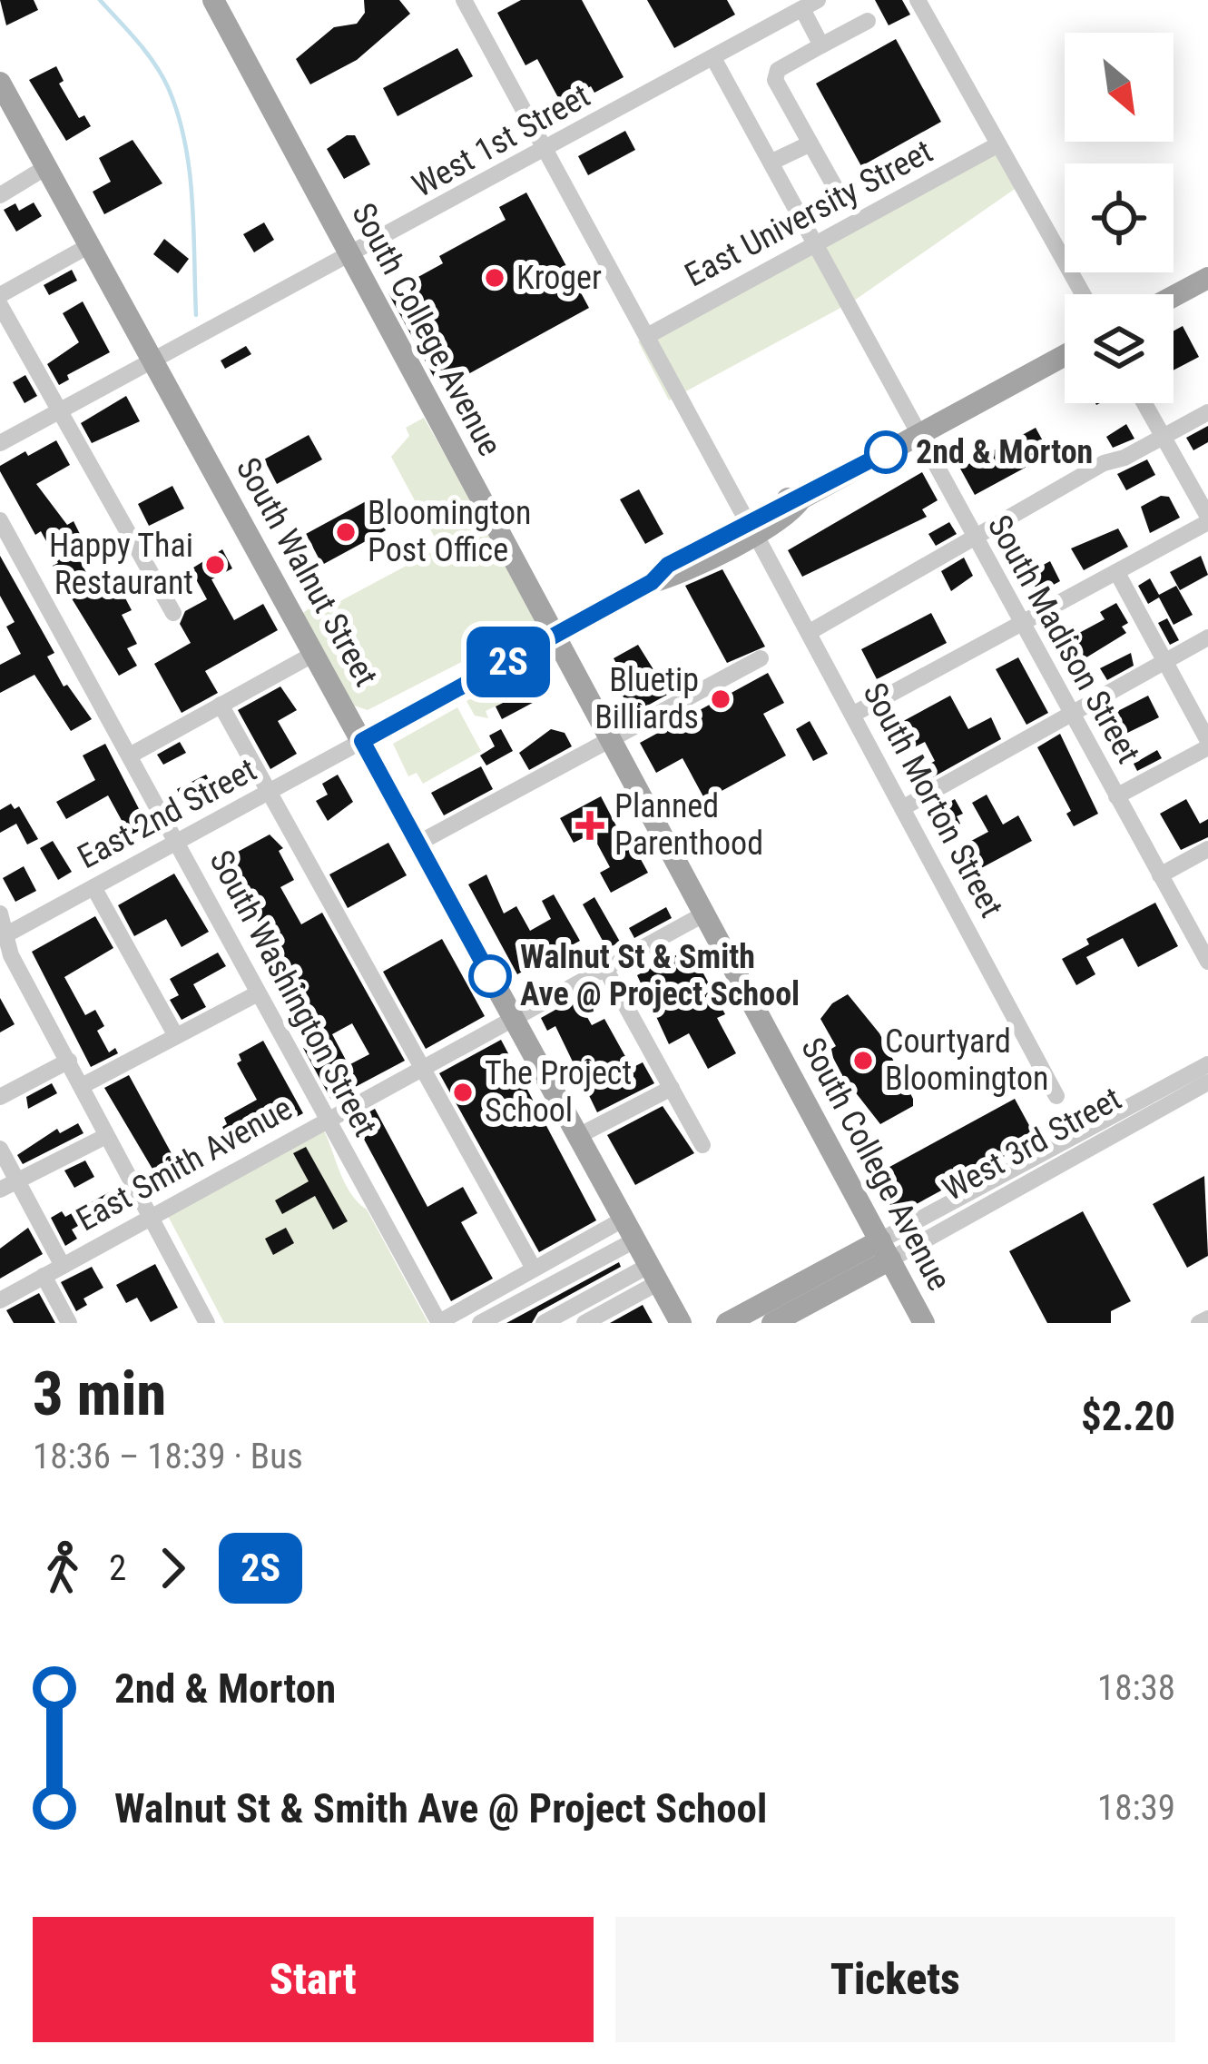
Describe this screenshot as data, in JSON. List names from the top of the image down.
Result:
{
  "streets": {
    "main road": ["South College Avenue", "South Walnut Street", "West 3rd Street"],
    "street": [
      "West 1st Street",
      "East University Street",
      "South Madison Street",
      "South Morton Street",
      "East 2nd Street",
      "South Washington Street",
      "East Smith Avenue"
    ]
  },
  "crossings": [
    ["West 1st Street", "South College Avenue"],
    ["West 1st Street", "South Walnut Street"],
    ["West 1st Street", "South Madison Street"],
    ["West 1st Street", "South Morton Street"],
    ["East University Street", "South Madison Street"],
    ["East University Street", "South Morton Street"],
    ["South College Avenue", "West 3rd Street"],
    ["South College Avenue", "East Smith Avenue"],
    ["South Walnut Street", "East 2nd Street"],
    ["South Walnut Street", "East Smith Avenue"],
    ["East 2nd Street", "South Washington Street"],
    ["South Washington Street", "East Smith Avenue"]
  ],
  "places": {
    "other": [
      "Kroger",
      "2nd & Morton",
      "Bloomington Post Office",
      "Happy Thai Restaurant",
      "Bluetip Billiards",
      "Walnut St & Smith Ave @ Project School",
      "Courtyard Bloomington",
      "The Project School"
    ],
    "health": ["Planned Parenthood"]
  },
  "lines": ["bus line 2S"],
  "north": "bottom right",
  "page": {
    "on_map": "2S",
    "heading": ["3 min", "18:36 – 18:39 · Bus", "$2.20"],
    "legs": ["2", "2S"],
    "list": [
      {
        "name": "2nd & Morton",
        "value": "18:38"
      },
      {
        "name": "Walnut St & Smith Ave @ Project School",
        "value": "18:39"
      }
    ],
    "buttons": ["Start", "Tickets"]
  }
}
